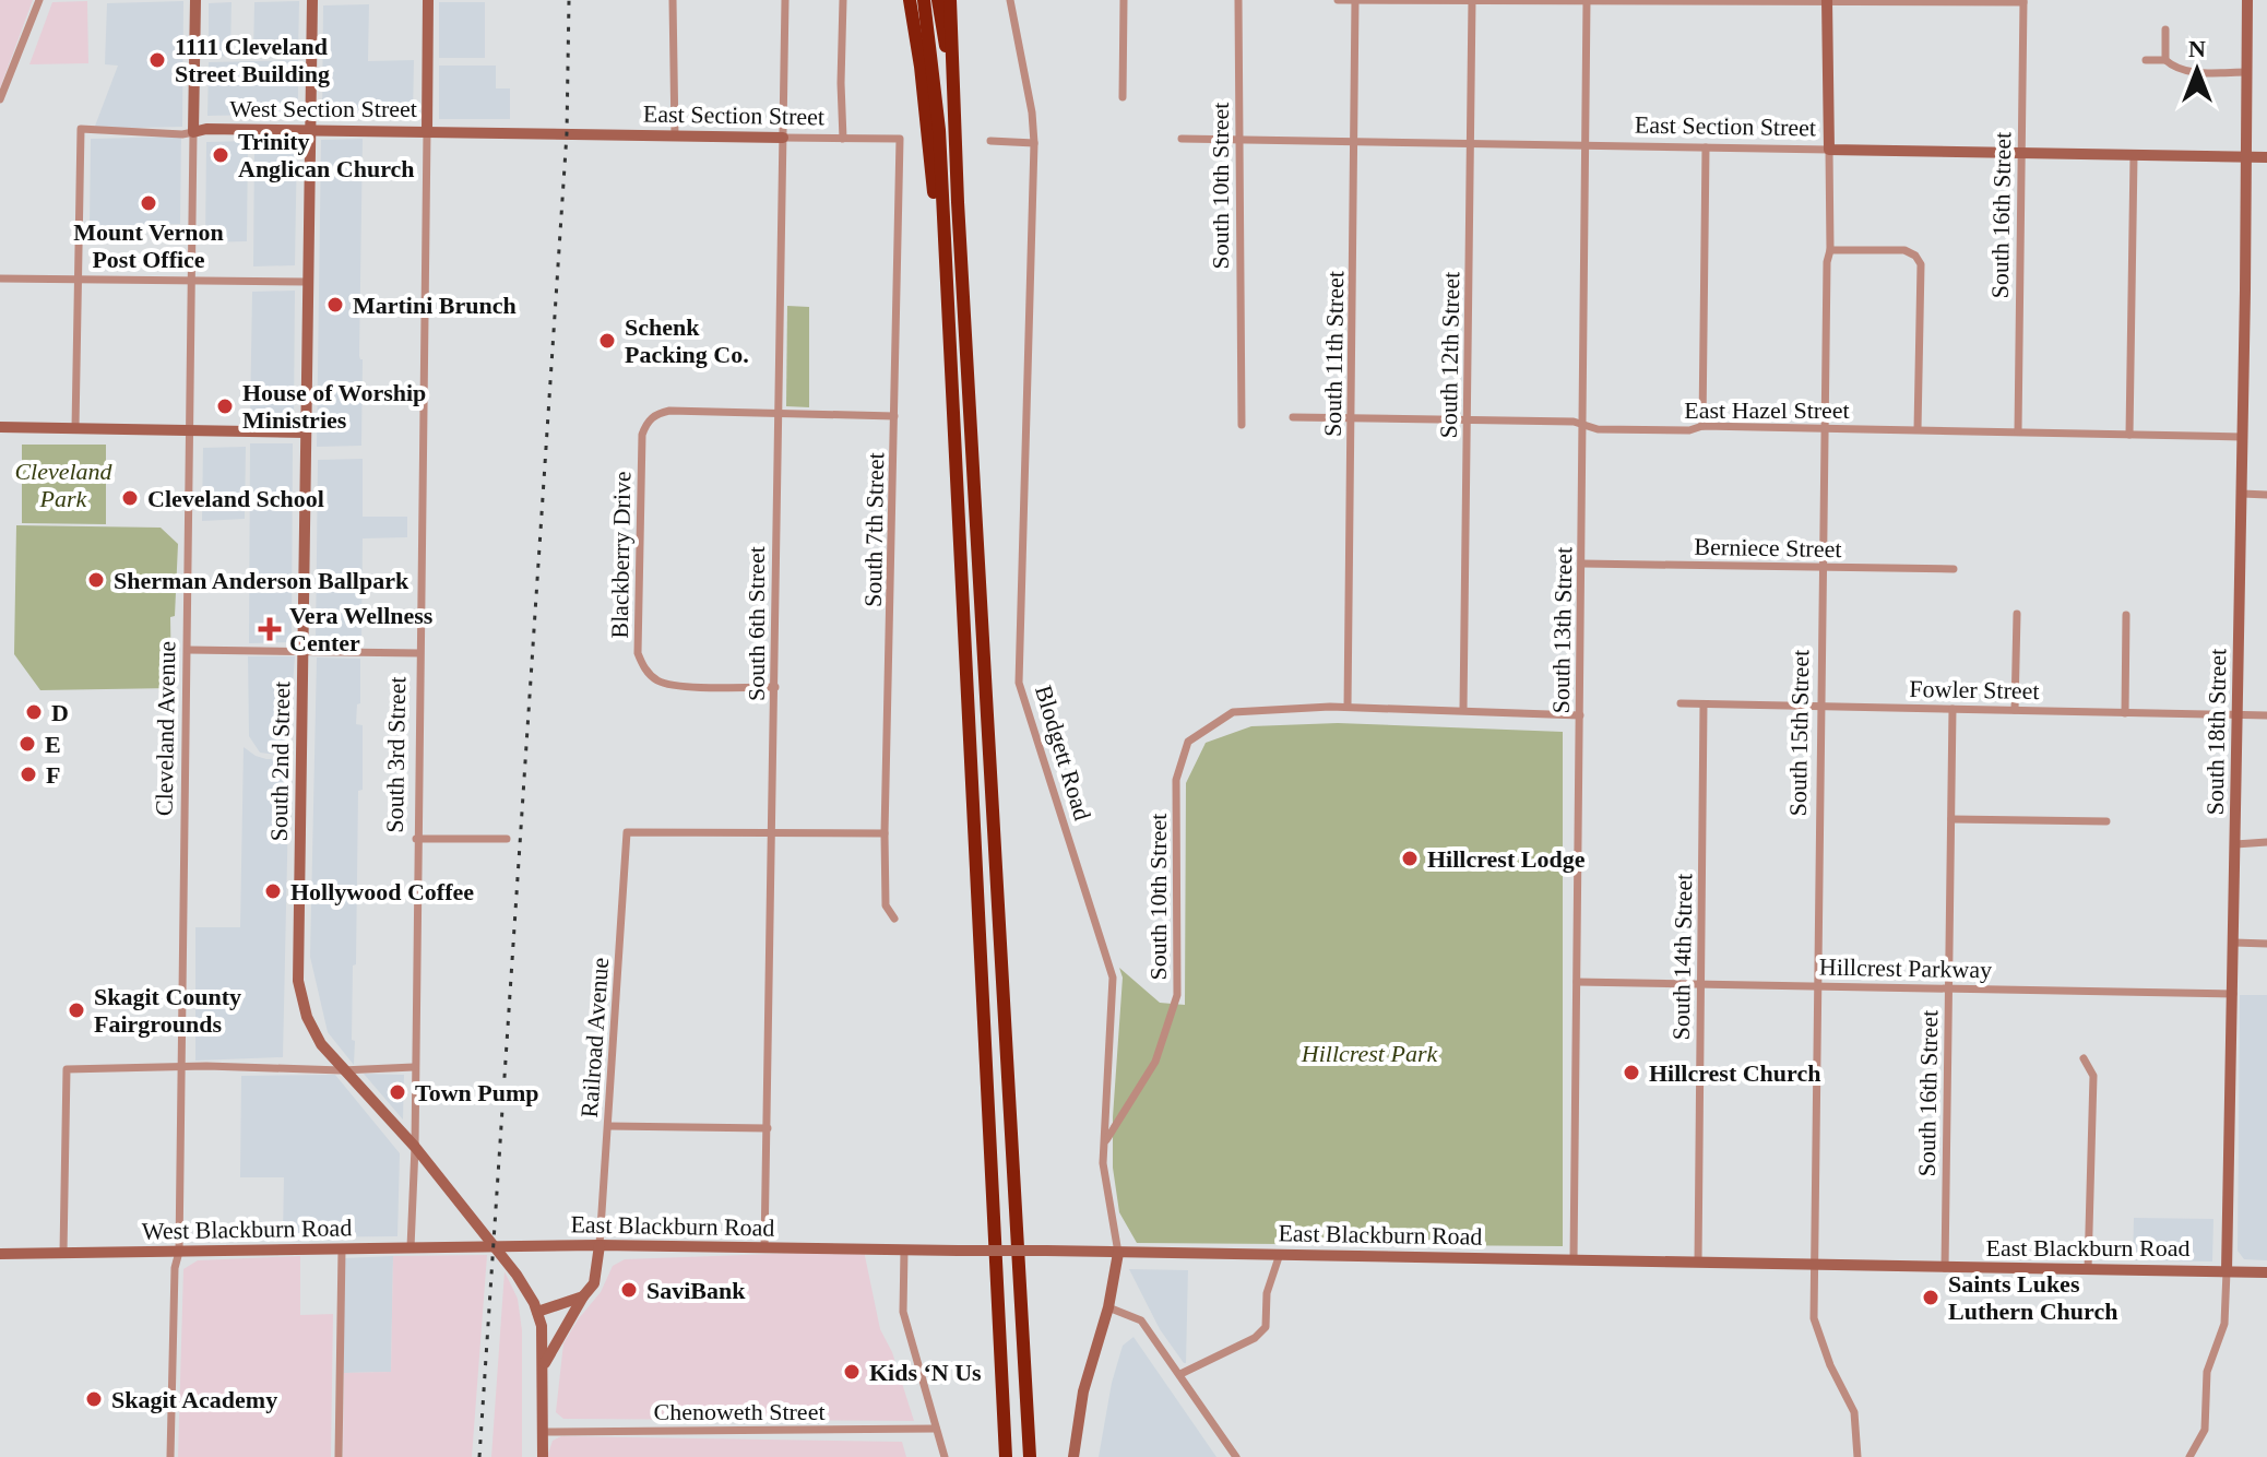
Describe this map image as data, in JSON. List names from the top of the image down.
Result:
{
  "streets": {
    "street": [
      "West Section Street",
      "East Section Street",
      "South 10th Street",
      "South 16th Street",
      "South 11th Street",
      "South 12th Street",
      "East Hazel Street",
      "South 7th Street",
      "Berniece Street",
      "Blackberry Drive",
      "South 6th Street",
      "South 13th Street",
      "Fowler Street",
      "Cleveland Avenue",
      "South 18th Street",
      "South 15th Street",
      "Blodgett Road",
      "South 3rd Street",
      "South 2nd Street",
      "South 14th Street",
      "Hillcrest Parkway",
      "Railroad Avenue",
      "East Blackburn Road",
      "West Blackburn Road",
      "Chenoweth Street"
    ]
  },
  "crossings": [
    ["West Section Street", "East Section Street"],
    ["West Section Street", "Cleveland Avenue"],
    ["West Section Street", "South 3rd Street"],
    ["West Section Street", "South 2nd Street"],
    ["East Section Street", "South 10th Street"],
    ["East Section Street", "South 16th Street"],
    ["East Section Street", "South 11th Street"],
    ["East Section Street", "South 12th Street"],
    ["East Section Street", "South 7th Street"],
    ["East Section Street", "South 6th Street"],
    ["East Section Street", "South 13th Street"],
    ["East Section Street", "South 18th Street"],
    ["East Section Street", "South 15th Street"],
    ["South 10th Street", "South 11th Street"],
    ["South 10th Street", "Blodgett Road"],
    ["South 16th Street", "East Hazel Street"],
    ["South 16th Street", "Fowler Street"],
    ["South 16th Street", "Hillcrest Parkway"],
    ["South 16th Street", "East Blackburn Road"],
    ["South 11th Street", "East Hazel Street"],
    ["South 12th Street", "East Hazel Street"],
    ["East Hazel Street", "South 13th Street"],
    ["East Hazel Street", "South 18th Street"],
    ["East Hazel Street", "South 15th Street"],
    ["Berniece Street", "South 13th Street"],
    ["Berniece Street", "South 15th Street"],
    ["Blackberry Drive", "South 6th Street"],
    ["South 6th Street", "Railroad Avenue"],
    ["South 6th Street", "East Blackburn Road"],
    ["South 13th Street", "Hillcrest Parkway"],
    ["South 13th Street", "East Blackburn Road"],
    ["Fowler Street", "South 18th Street"],
    ["Fowler Street", "South 15th Street"],
    ["Fowler Street", "South 14th Street"],
    ["Cleveland Avenue", "West Blackburn Road"],
    ["South 18th Street", "Hillcrest Parkway"],
    ["South 18th Street", "East Blackburn Road"],
    ["South 15th Street", "Hillcrest Parkway"],
    ["South 15th Street", "East Blackburn Road"],
    ["Blodgett Road", "East Blackburn Road"],
    ["South 3rd Street", "South 2nd Street"],
    ["South 3rd Street", "West Blackburn Road"],
    ["South 2nd Street", "East Blackburn Road"],
    ["South 2nd Street", "West Blackburn Road"],
    ["South 14th Street", "Hillcrest Parkway"],
    ["South 14th Street", "East Blackburn Road"],
    ["Railroad Avenue", "East Blackburn Road"],
    ["East Blackburn Road", "West Blackburn Road"]
  ],
  "parks": ["Cleveland Park", "Hillcrest Park"],
  "places": {
    "other": [
      "1111 Cleveland Street Building",
      "Trinity Anglican Church",
      "Mount Vernon Post Office",
      "Martini Brunch",
      "Schenk Packing Co.",
      "House of Worship Ministries",
      "Cleveland School",
      "Sherman Anderson Ballpark",
      "D",
      "E",
      "F",
      "Hillcrest Lodge",
      "Hollywood Coffee",
      "Skagit County Fairgrounds",
      "Hillcrest Church",
      "Town Pump",
      "SaviBank",
      "Saints Lukes Luthern Church",
      "Kids ‘N Us",
      "Skagit Academy"
    ],
    "health": ["Vera Wellness Center"]
  },
  "north": "top"
}
